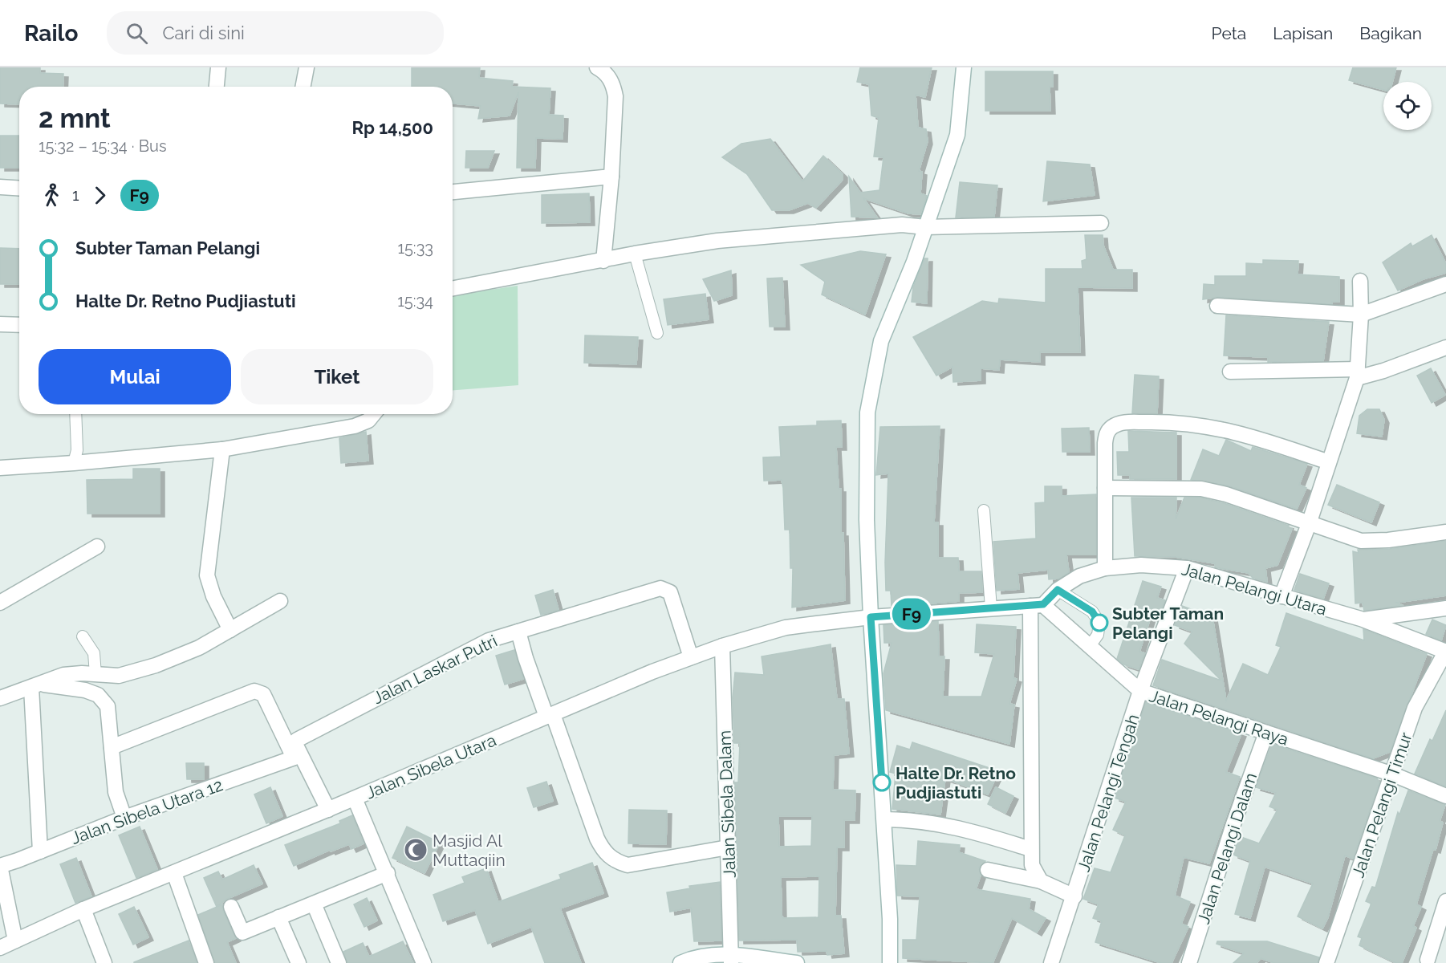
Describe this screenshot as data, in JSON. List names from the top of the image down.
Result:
{
  "streets": {
    "street": [
      "Jalan Pelangi Utara",
      "Jalan Laskar Putri",
      "Jalan Pelangi Raya",
      "Jalan Sibela Utara",
      "Jalan Pelangi Tengah",
      "Jalan Sibela Dalam",
      "Jalan Pelangi Timur",
      "Jalan Sibela Utara 12",
      "Jalan Pelangi Dalam"
    ]
  },
  "crossings": [
    ["Jalan Pelangi Utara", "Jalan Pelangi Raya"],
    ["Jalan Pelangi Utara", "Jalan Pelangi Tengah"],
    ["Jalan Laskar Putri", "Jalan Sibela Utara"],
    ["Jalan Pelangi Raya", "Jalan Pelangi Tengah"],
    ["Jalan Pelangi Raya", "Jalan Pelangi Timur"],
    ["Jalan Pelangi Raya", "Jalan Pelangi Dalam"],
    ["Jalan Sibela Utara", "Jalan Sibela Dalam"]
  ],
  "places": {
    "other": ["Subter Taman Pelangi", "Halte Dr. Retno Pudjiastuti"],
    "mosque": ["Masjid Al Muttaqiin"]
  },
  "lines": ["bus line F9"],
  "page": {
    "header": "Railo",
    "search": "Cari di sini",
    "nav": ["Peta", "Lapisan", "Bagikan"],
    "on_map": "F9",
    "heading": ["2 mnt", "15:32 – 15:34 · Bus", "Rp 14,500"],
    "legs": ["1", "F9"],
    "list": [
      {
        "name": "Subter Taman Pelangi",
        "value": "15:33"
      },
      {
        "name": "Halte Dr. Retno Pudjiastuti",
        "value": "15:34"
      }
    ],
    "buttons": ["Mulai", "Tiket"]
  }
}
